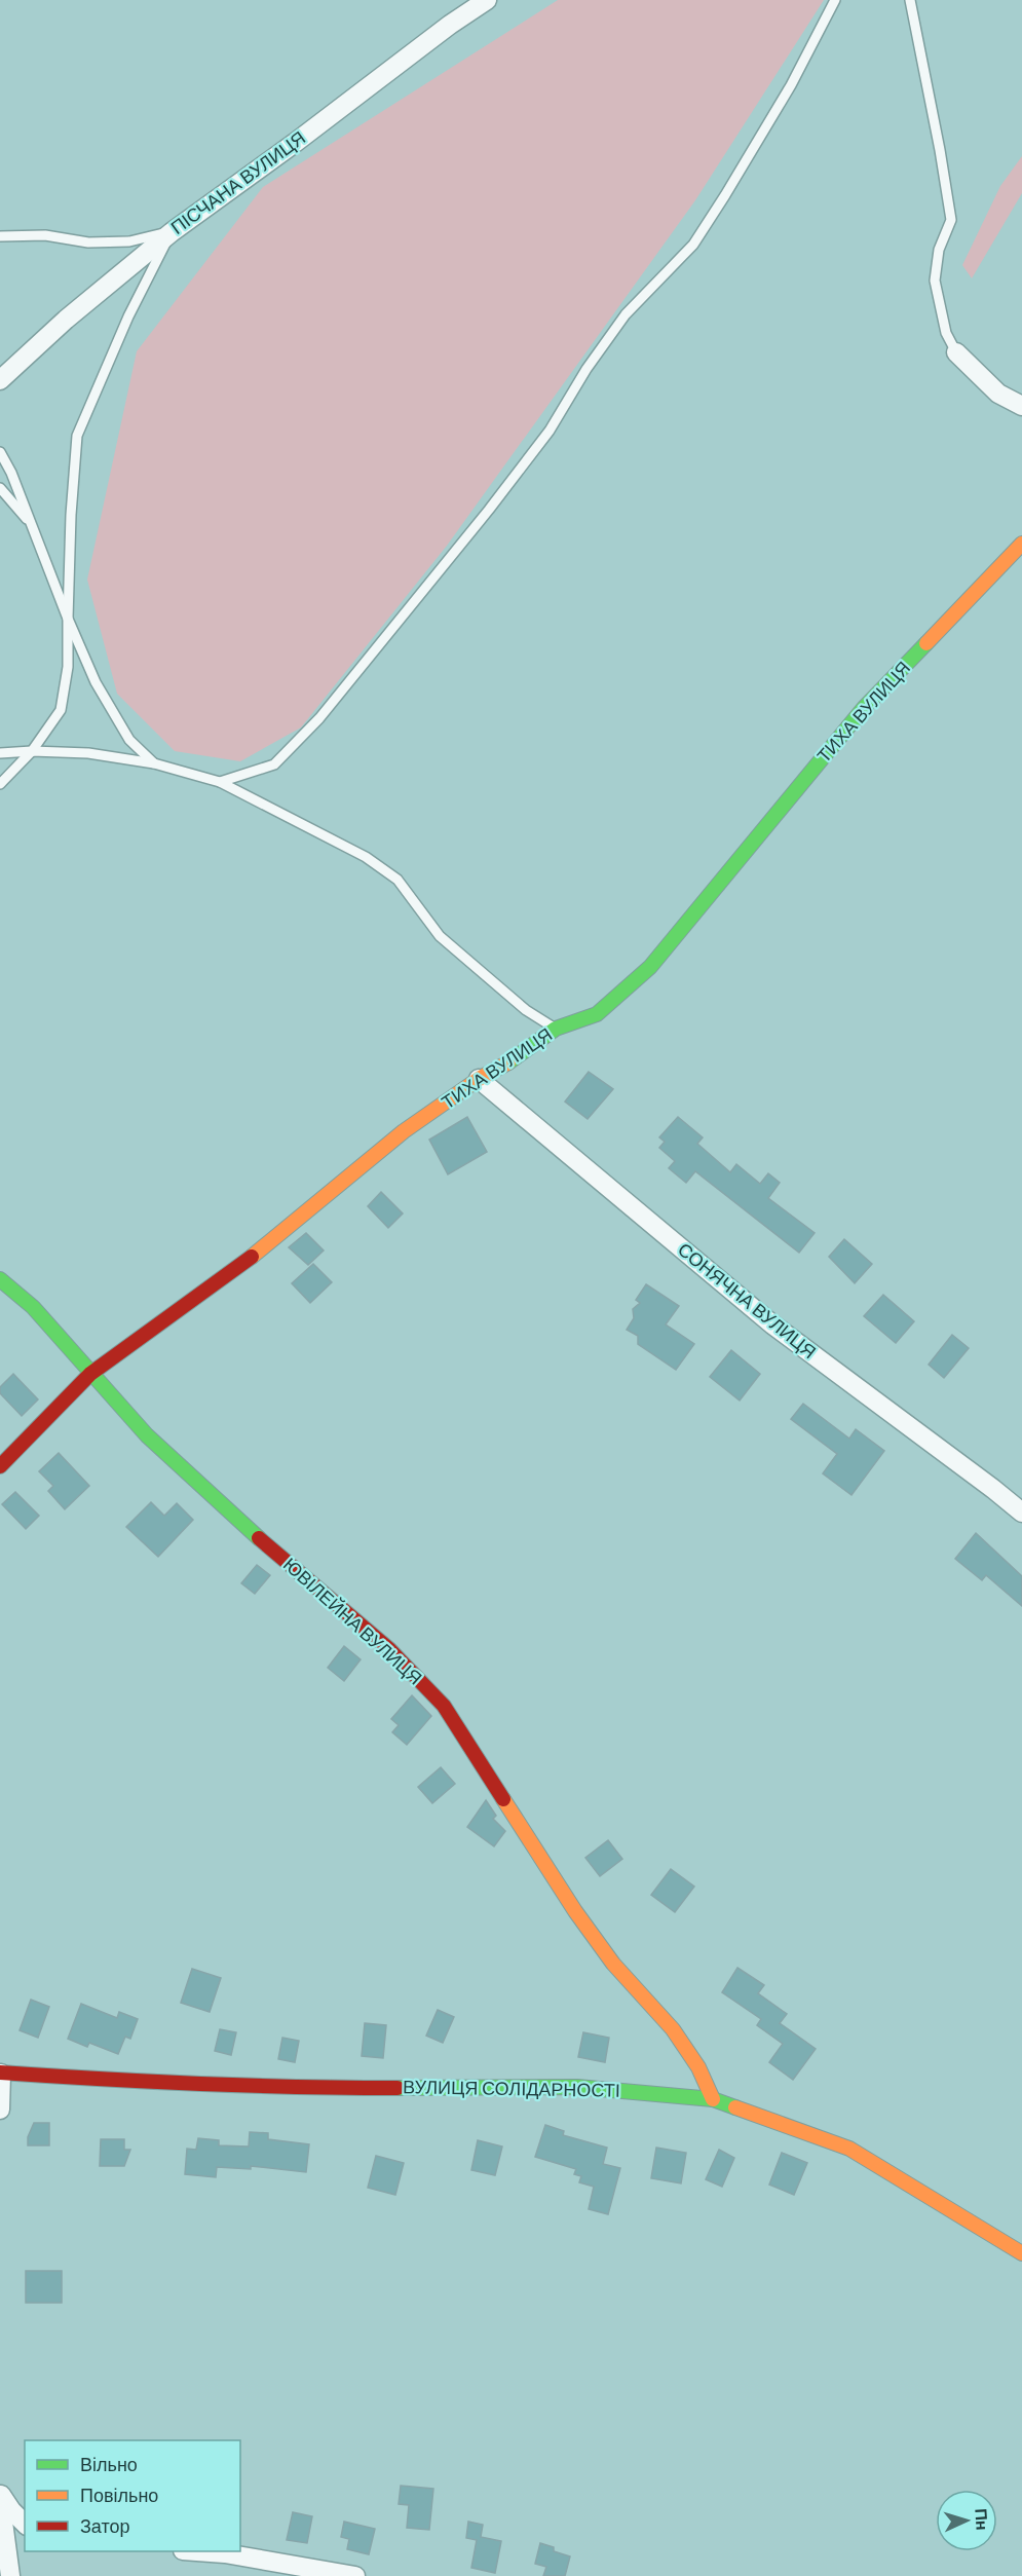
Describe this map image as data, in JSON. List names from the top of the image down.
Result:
{
  "streets": {
    "street": [
      "ПІСЧАНА ВУЛИЦЯ",
      "ТИХА ВУЛИЦЯ",
      "СОНЯЧНА ВУЛИЦЯ",
      "ЮВІЛЕЙНА ВУЛИЦЯ",
      "ВУЛИЦЯ СОЛІДАРНОСТІ"
    ]
  },
  "crossings": [
    ["ТИХА ВУЛИЦЯ", "СОНЯЧНА ВУЛИЦЯ"],
    ["ТИХА ВУЛИЦЯ", "ЮВІЛЕЙНА ВУЛИЦЯ"],
    ["ЮВІЛЕЙНА ВУЛИЦЯ", "ВУЛИЦЯ СОЛІДАРНОСТІ"]
  ],
  "legend": ["Вільно", "Повільно", "Затор"],
  "north": "right"
}
